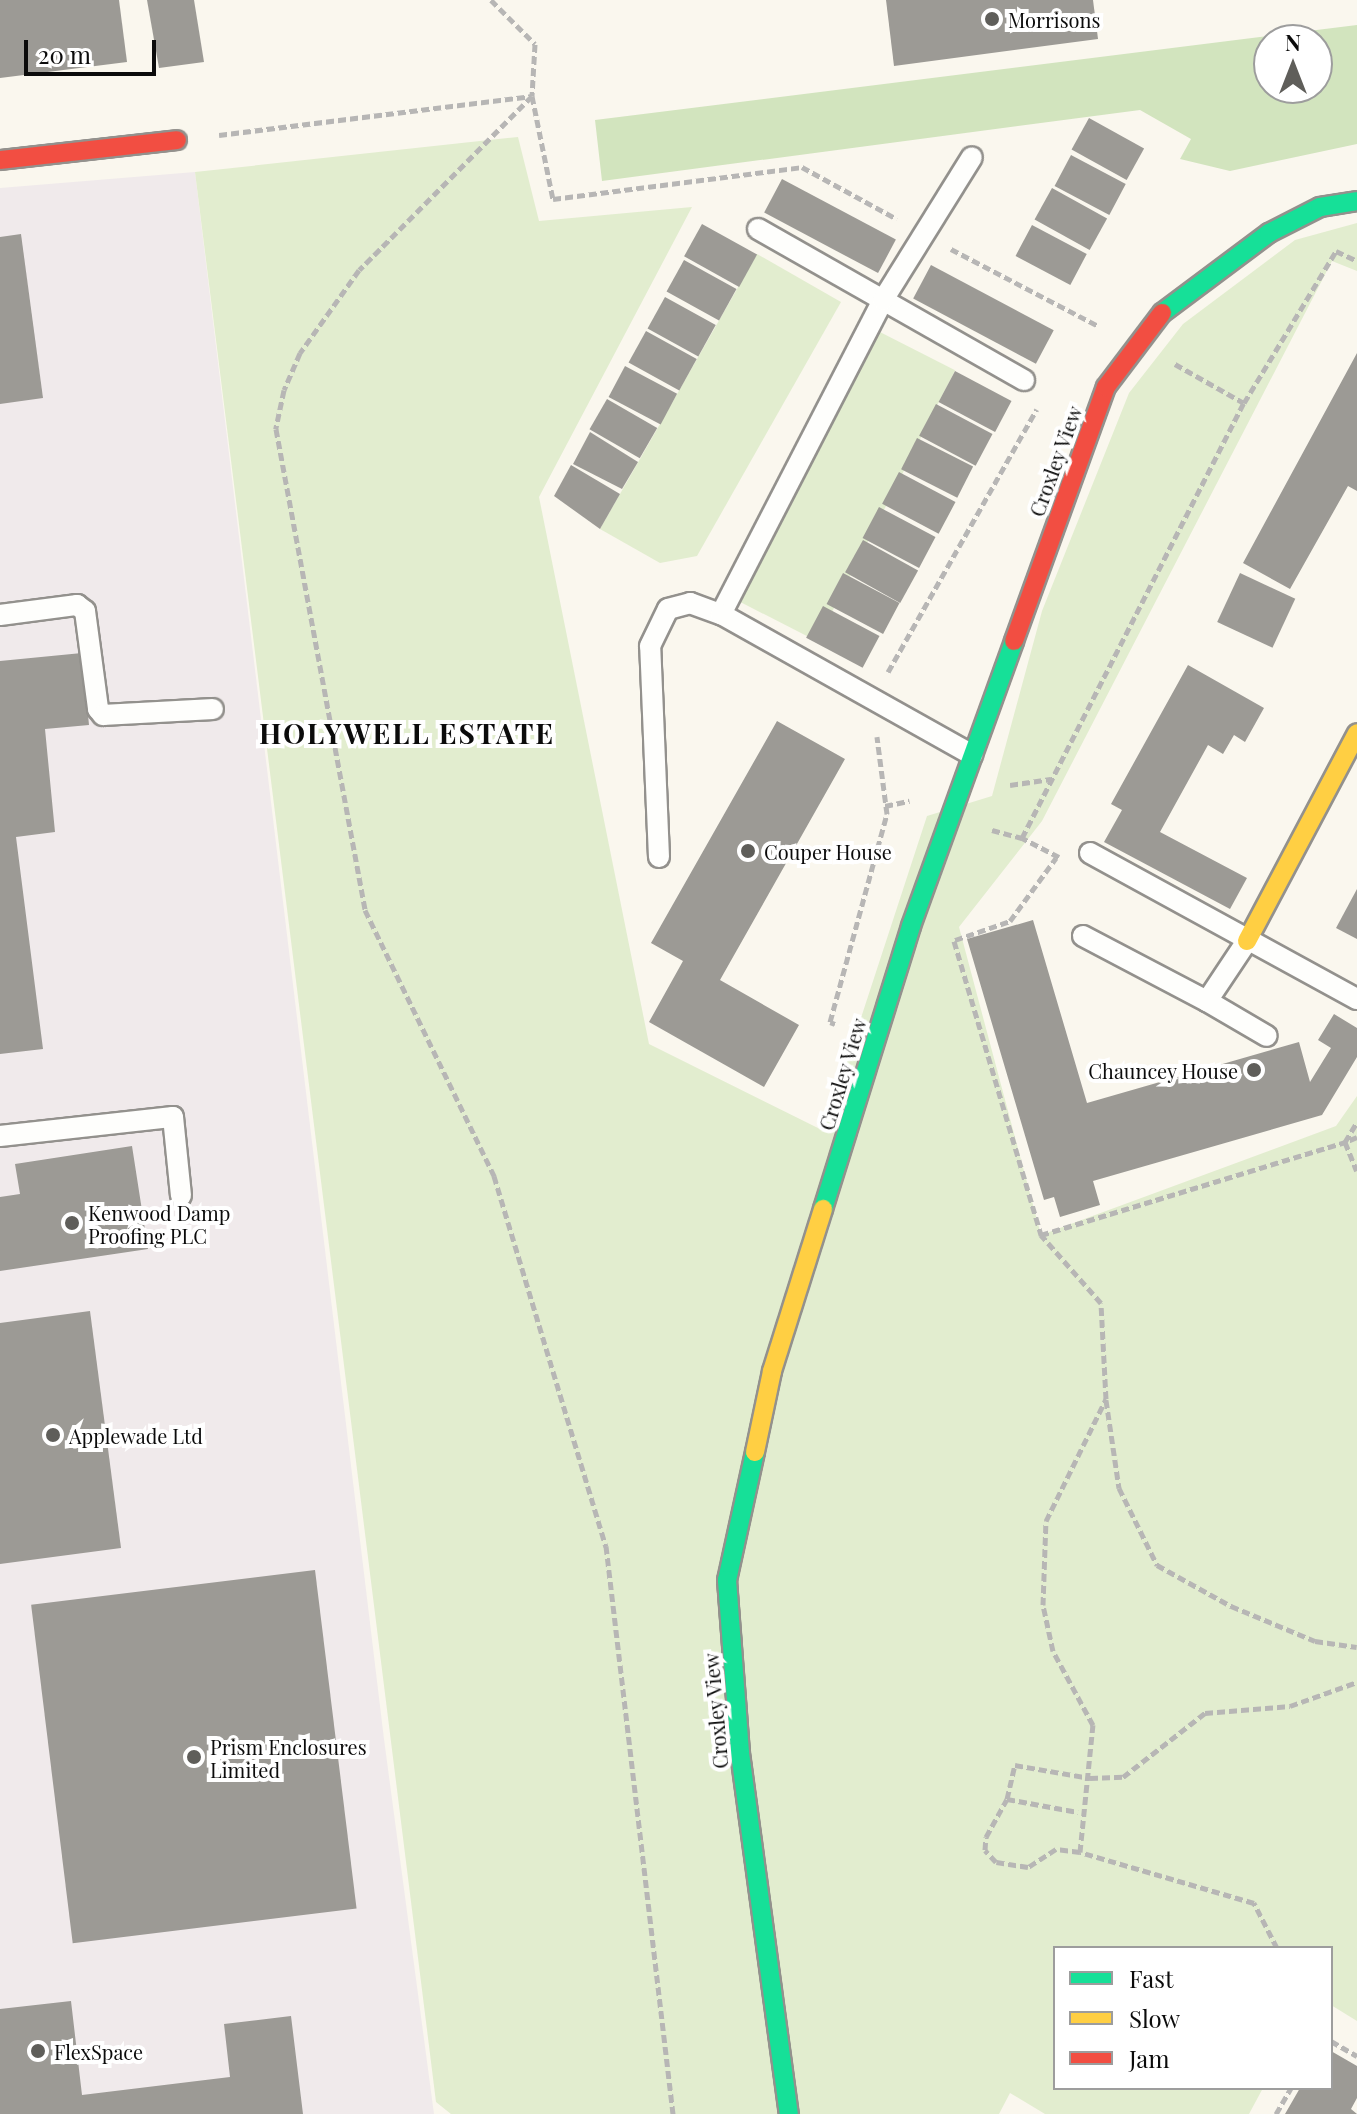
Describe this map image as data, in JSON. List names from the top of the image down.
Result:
{
  "streets": {
    "street": ["Croxley View"]
  },
  "districts": ["HOLYWELL ESTATE"],
  "places": [
    "Morrisons",
    "Couper House",
    "Chauncey House",
    "Kenwood Damp Proofing PLC",
    "Applewade Ltd",
    "Prism Enclosures Limited",
    "FlexSpace"
  ],
  "legend": ["Fast", "Slow", "Jam"],
  "scale_bar": "20 m",
  "north": "top"
}
